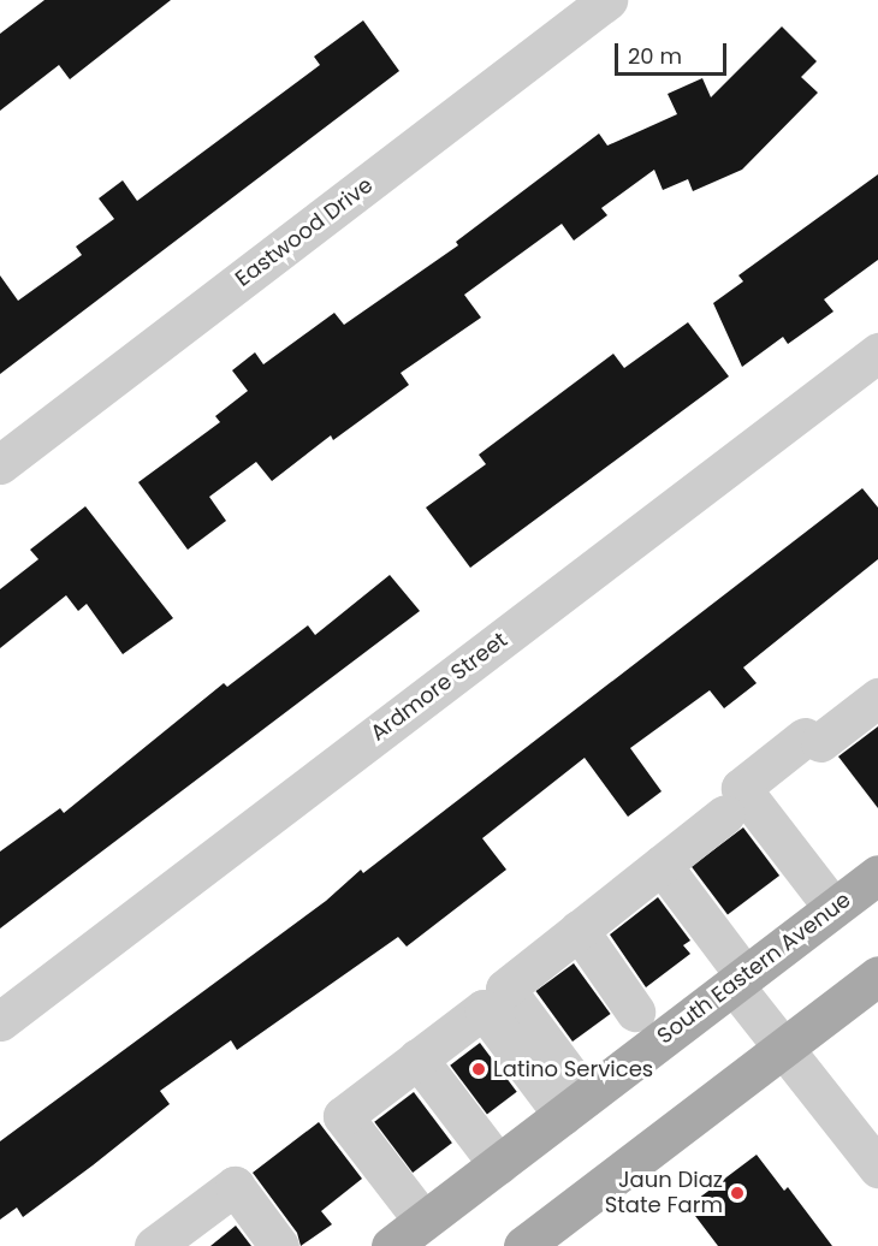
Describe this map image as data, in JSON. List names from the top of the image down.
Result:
{
  "streets": {
    "main road": ["South Eastern Avenue"],
    "street": ["Eastwood Drive", "Ardmore Street"]
  },
  "places": ["Latino Services", "Jaun Diaz State Farm"],
  "scale_bar": "20 m"
}
